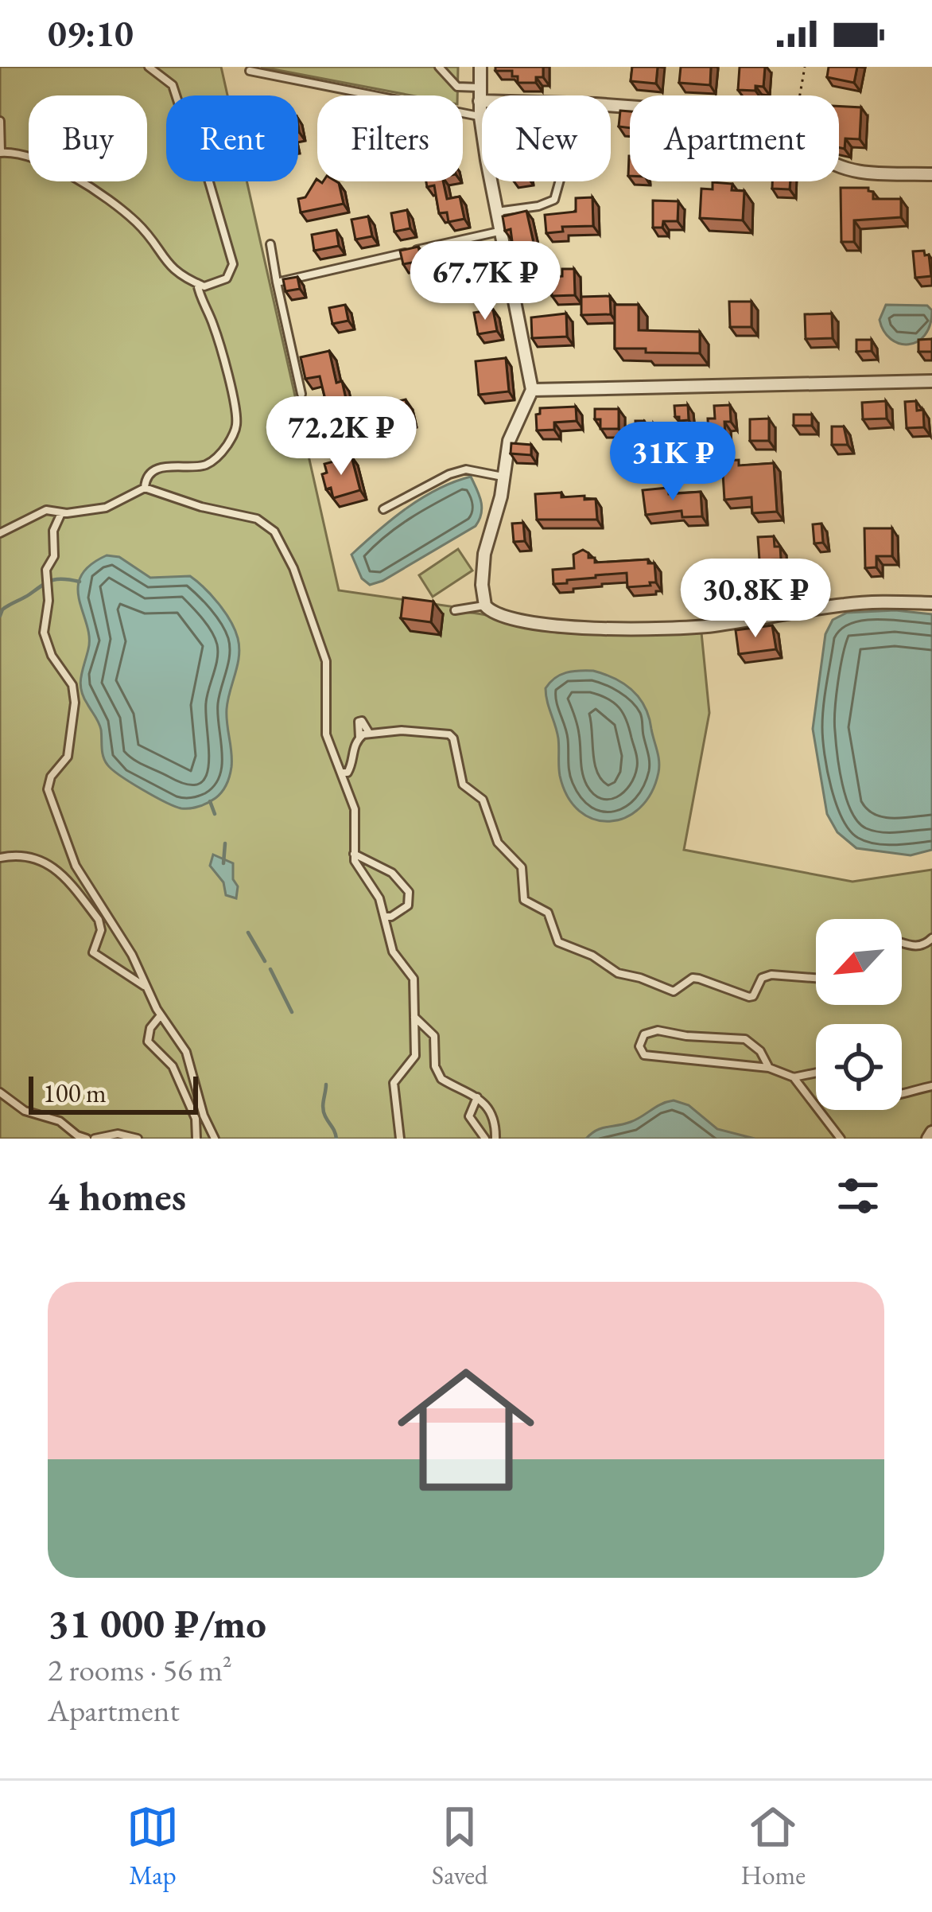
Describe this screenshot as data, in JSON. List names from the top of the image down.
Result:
{
  "scale_bar": "100 m",
  "north": "bottom left",
  "page": {
    "status": "09:10",
    "chip": [
      "Buy",
      "Rent",
      "Filters",
      "New",
      "Apartment"
    ],
    "price": [
      "67.7K ₽",
      "72.2K ₽",
      "31K ₽",
      "30.8K ₽"
    ],
    "scale": "100 m",
    "heading": "4 homes",
    "list": [
      {
        "name": "31 000 ₽/mo",
        "note": "2 rooms · 56 m² · Apartment"
      }
    ],
    "tabs": ["Map", "Saved", "Home"]
  }
}
